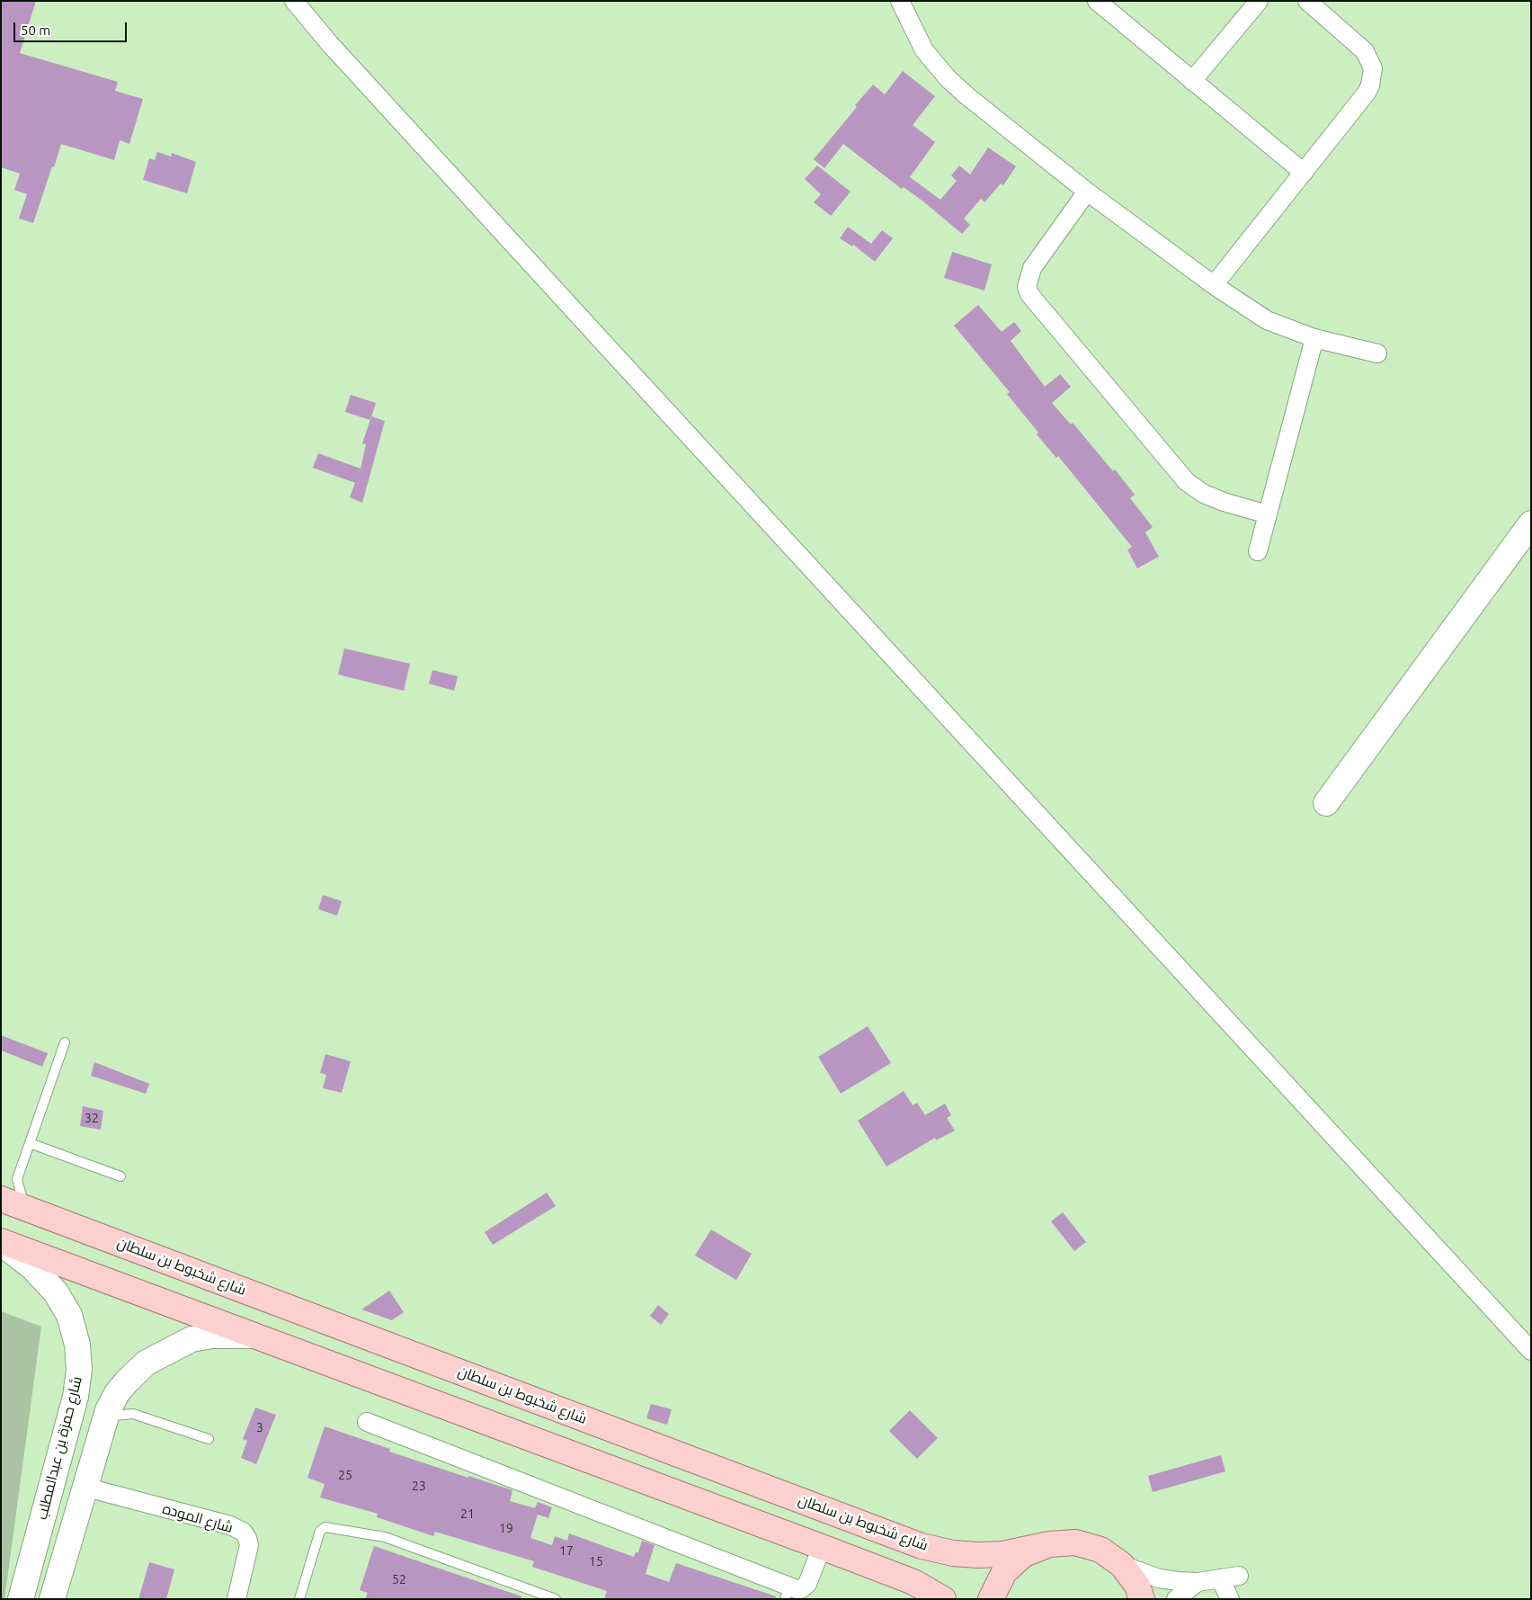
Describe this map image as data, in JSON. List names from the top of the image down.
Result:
{
  "streets": {
    "main road": ["شارع شخبوط بن سلطان"],
    "street": ["شارع حمزة بن عبدالمطلب", "شارع الموده"]
  },
  "house_numbers": [
    "32",
    "3",
    "25",
    "23",
    "21",
    "19",
    "17",
    "15",
    "52"
  ],
  "scale_bar": "50 m"
}
